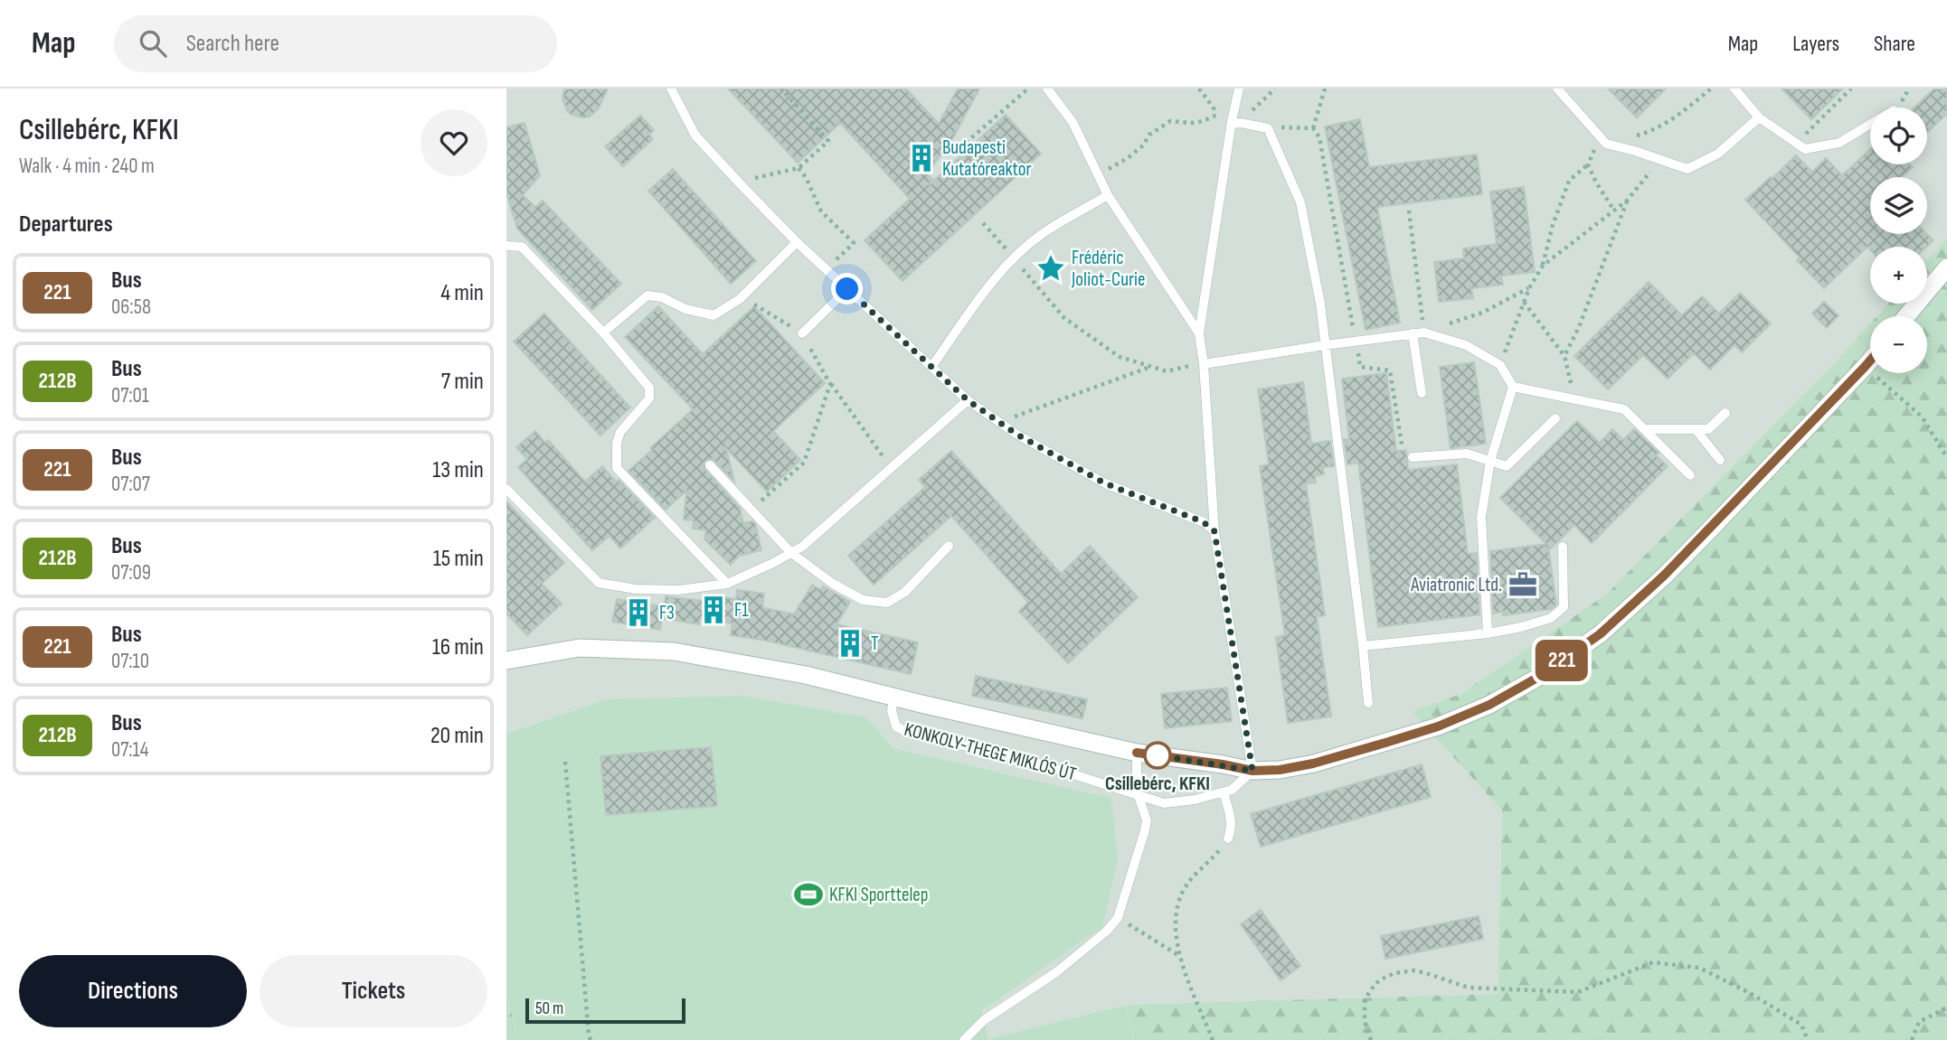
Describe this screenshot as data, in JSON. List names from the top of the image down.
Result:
{
  "streets": {
    "street": ["KONKOLY-THEGE MIKLÓS ÚT"]
  },
  "places": {
    "building": [
      "Budapesti Kutatóreaktor",
      "F1",
      "F3",
      "T"
    ],
    "place": ["Frédéric Joliot-Curie"],
    "office": ["Aviatronic Ltd."],
    "other": ["Csillebérc, KFKI"],
    "sports": ["KFKI Sporttelep"]
  },
  "lines": ["bus line 221"],
  "scale_bar": "50 m",
  "page": {
    "header": "Map",
    "search": "Search here",
    "nav": ["Map", "Layers", "Share"],
    "heading": [
      ["Csillebérc, KFKI", "Walk · 4 min · 240 m"],
      "Departures"
    ],
    "on_map": "221",
    "map_buttons": ["+", "−"],
    "list": [
      {
        "mark": "221",
        "name": "Bus",
        "note": "06:58",
        "value": "4 min"
      },
      {
        "mark": "212B",
        "name": "Bus",
        "note": "07:01",
        "value": "7 min"
      },
      {
        "mark": "221",
        "name": "Bus",
        "note": "07:07",
        "value": "13 min"
      },
      {
        "mark": "212B",
        "name": "Bus",
        "note": "07:09",
        "value": "15 min"
      },
      {
        "mark": "221",
        "name": "Bus",
        "note": "07:10",
        "value": "16 min"
      },
      {
        "mark": "212B",
        "name": "Bus",
        "note": "07:14",
        "value": "20 min"
      }
    ],
    "buttons": ["Directions", "Tickets"],
    "scale": "50 m"
  }
}
